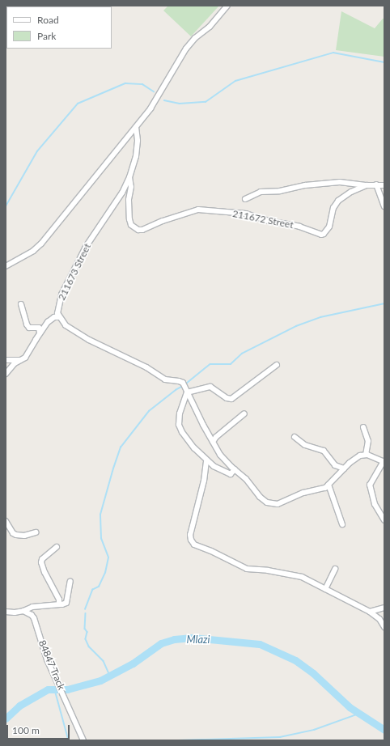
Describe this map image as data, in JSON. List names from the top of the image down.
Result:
{
  "streets": {
    "street": ["211672 Street", "211673 Street", "84847 Track"]
  },
  "crossings": [
    ["211672 Street", "211673 Street"]
  ],
  "water": ["Mlazi"],
  "legend": ["Road", "Park"],
  "scale_bar": "100 m"
}
